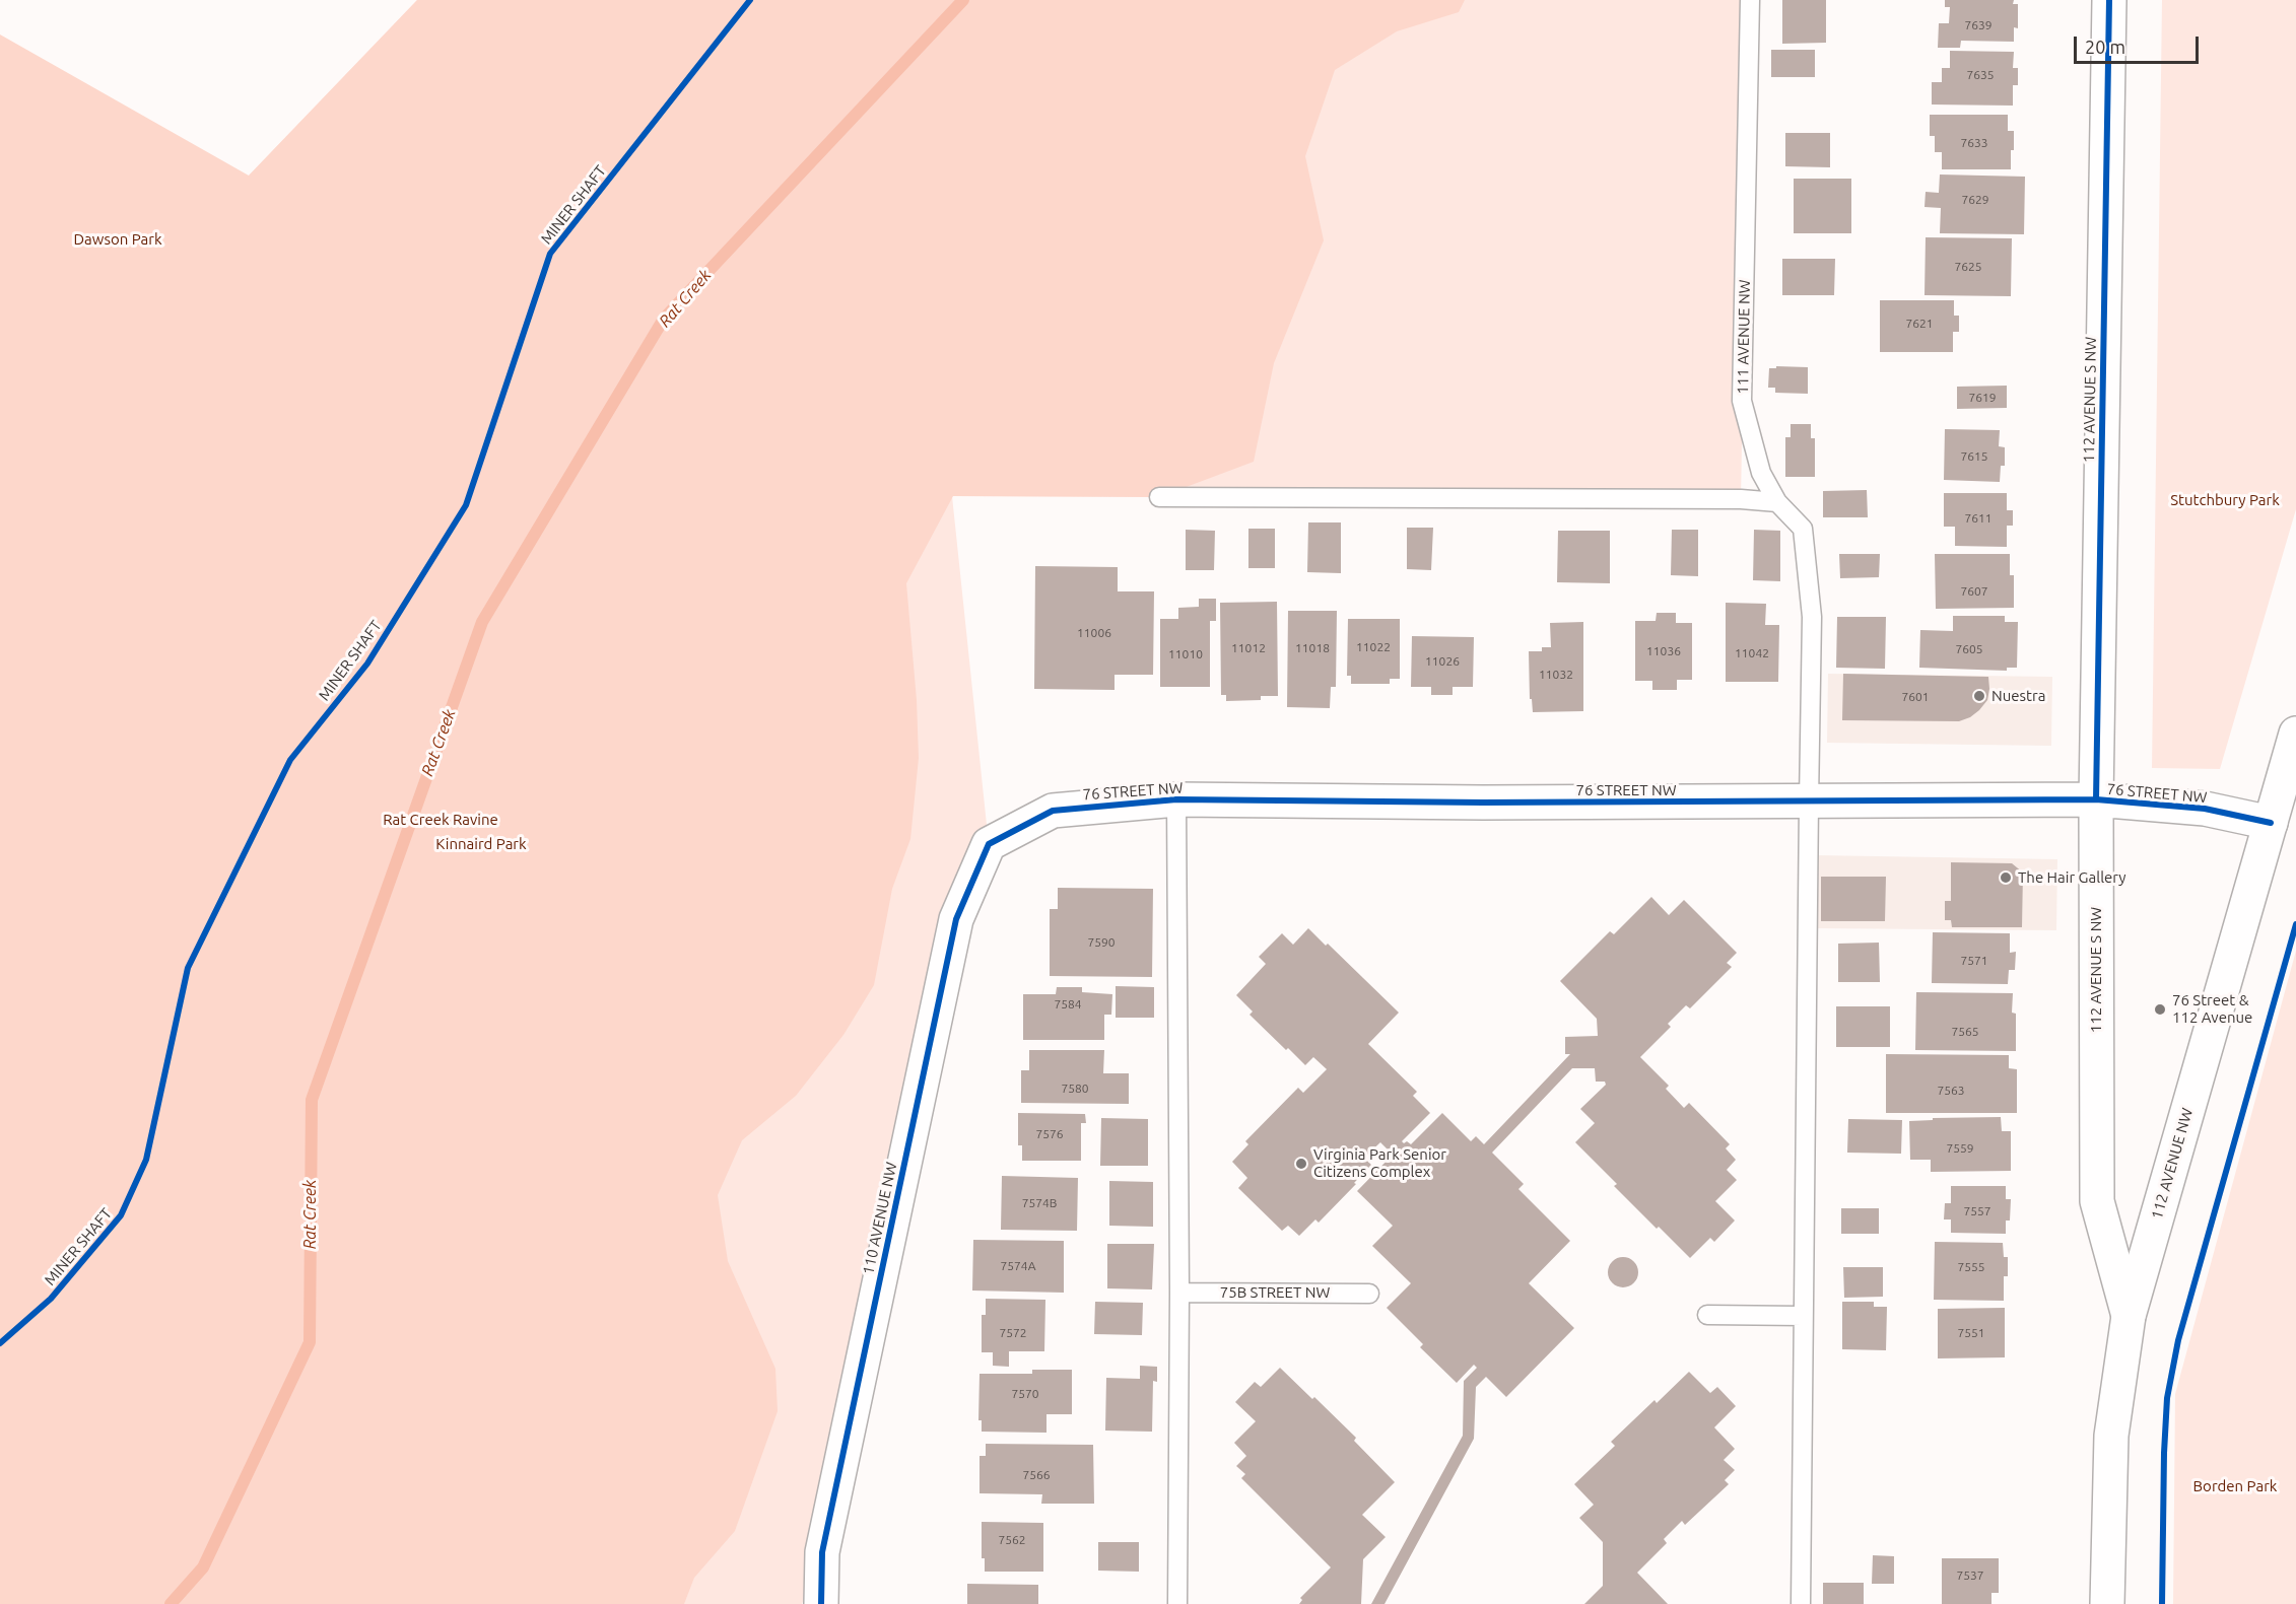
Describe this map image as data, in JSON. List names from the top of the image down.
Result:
{
  "streets": {
    "street": [
      "112 AVENUE S NW",
      "76 STREET NW",
      "112 AVENUE NW",
      "110 AVENUE NW"
    ],
    "lane": ["111 AVENUE NW", "75B STREET NW"],
    "cycle path": ["MINER SHAFT"]
  },
  "crossings": [
    ["111 AVENUE NW", "76 STREET NW"],
    ["112 AVENUE S NW", "76 STREET NW"],
    ["112 AVENUE S NW", "112 AVENUE NW"],
    ["76 STREET NW", "112 AVENUE NW"],
    ["76 STREET NW", "110 AVENUE NW"]
  ],
  "water": ["Rat Creek"],
  "parks": [
    "Dawson Park",
    "Stutchbury Park",
    "Rat Creek Ravine",
    "Kinnaird Park",
    "Borden Park"
  ],
  "places": [
    "Nuestra",
    "The Hair Gallery",
    "76 Street & 112 Avenue",
    "Virginia Park Senior Citizens Complex"
  ],
  "house_numbers": [
    "7639",
    "7635",
    "7633",
    "7629",
    "7625",
    "7621",
    "7619",
    "7615",
    "7611",
    "7607",
    "11006",
    "11022",
    "11012",
    "11018",
    "7605",
    "11036",
    "11042",
    "11010",
    "11026",
    "11032",
    "7601",
    "7590",
    "7571",
    "7584",
    "7565",
    "7580",
    "7563",
    "7576",
    "7559",
    "7574B",
    "7557",
    "7574A",
    "7555",
    "7572",
    "7551",
    "7570",
    "7566",
    "7562",
    "7537"
  ],
  "scale_bar": "20 m"
}
